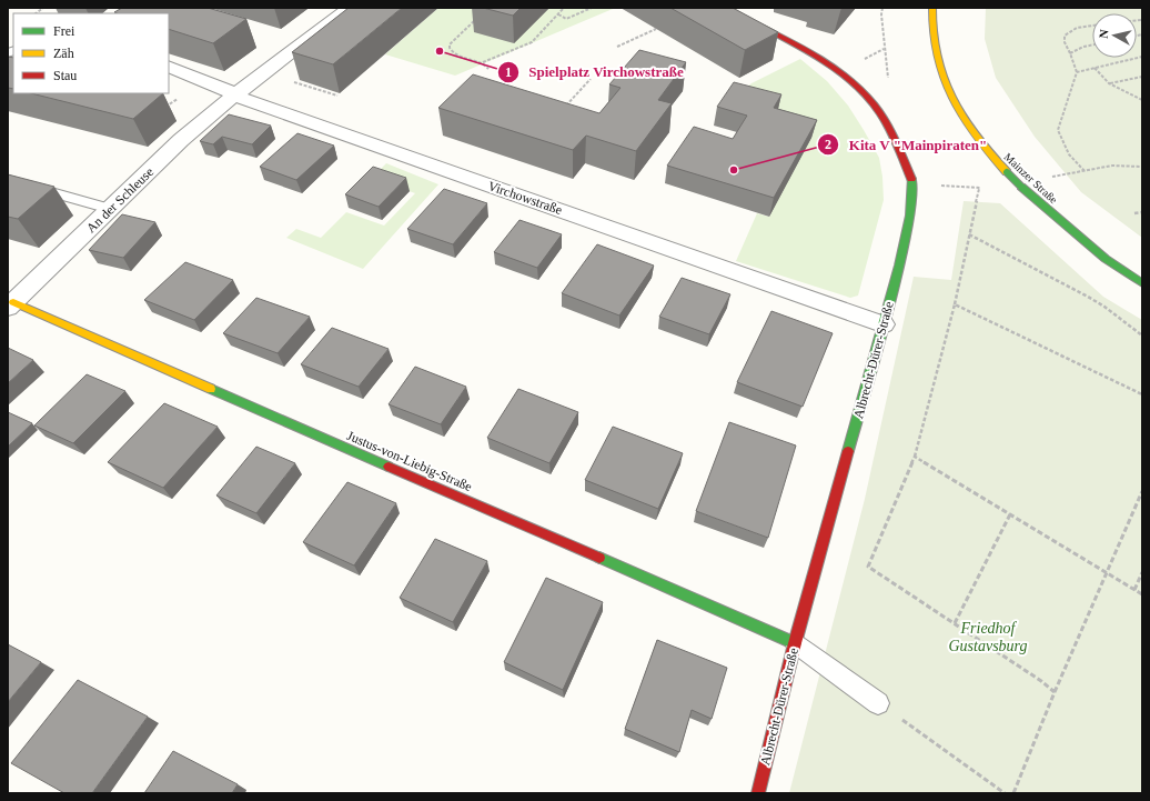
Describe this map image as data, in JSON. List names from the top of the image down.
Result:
{
  "streets": {
    "street": [
      "Mainzer Straße",
      "Virchowstraße",
      "An der Schleuse",
      "Albrecht-Dürer-Straße",
      "Justus-von-Liebig-Straße"
    ]
  },
  "crossings": [
    ["Virchowstraße", "An der Schleuse"],
    ["Virchowstraße", "Albrecht-Dürer-Straße"],
    ["An der Schleuse", "Justus-von-Liebig-Straße"],
    ["Albrecht-Dürer-Straße", "Justus-von-Liebig-Straße"]
  ],
  "parks": ["Friedhof Gustavsburg"],
  "places": ["Spielplatz Virchowstraße", "Kita V \"Mainpiraten\""],
  "legend": ["Frei", "Zäh", "Stau"],
  "north": "left"
}
